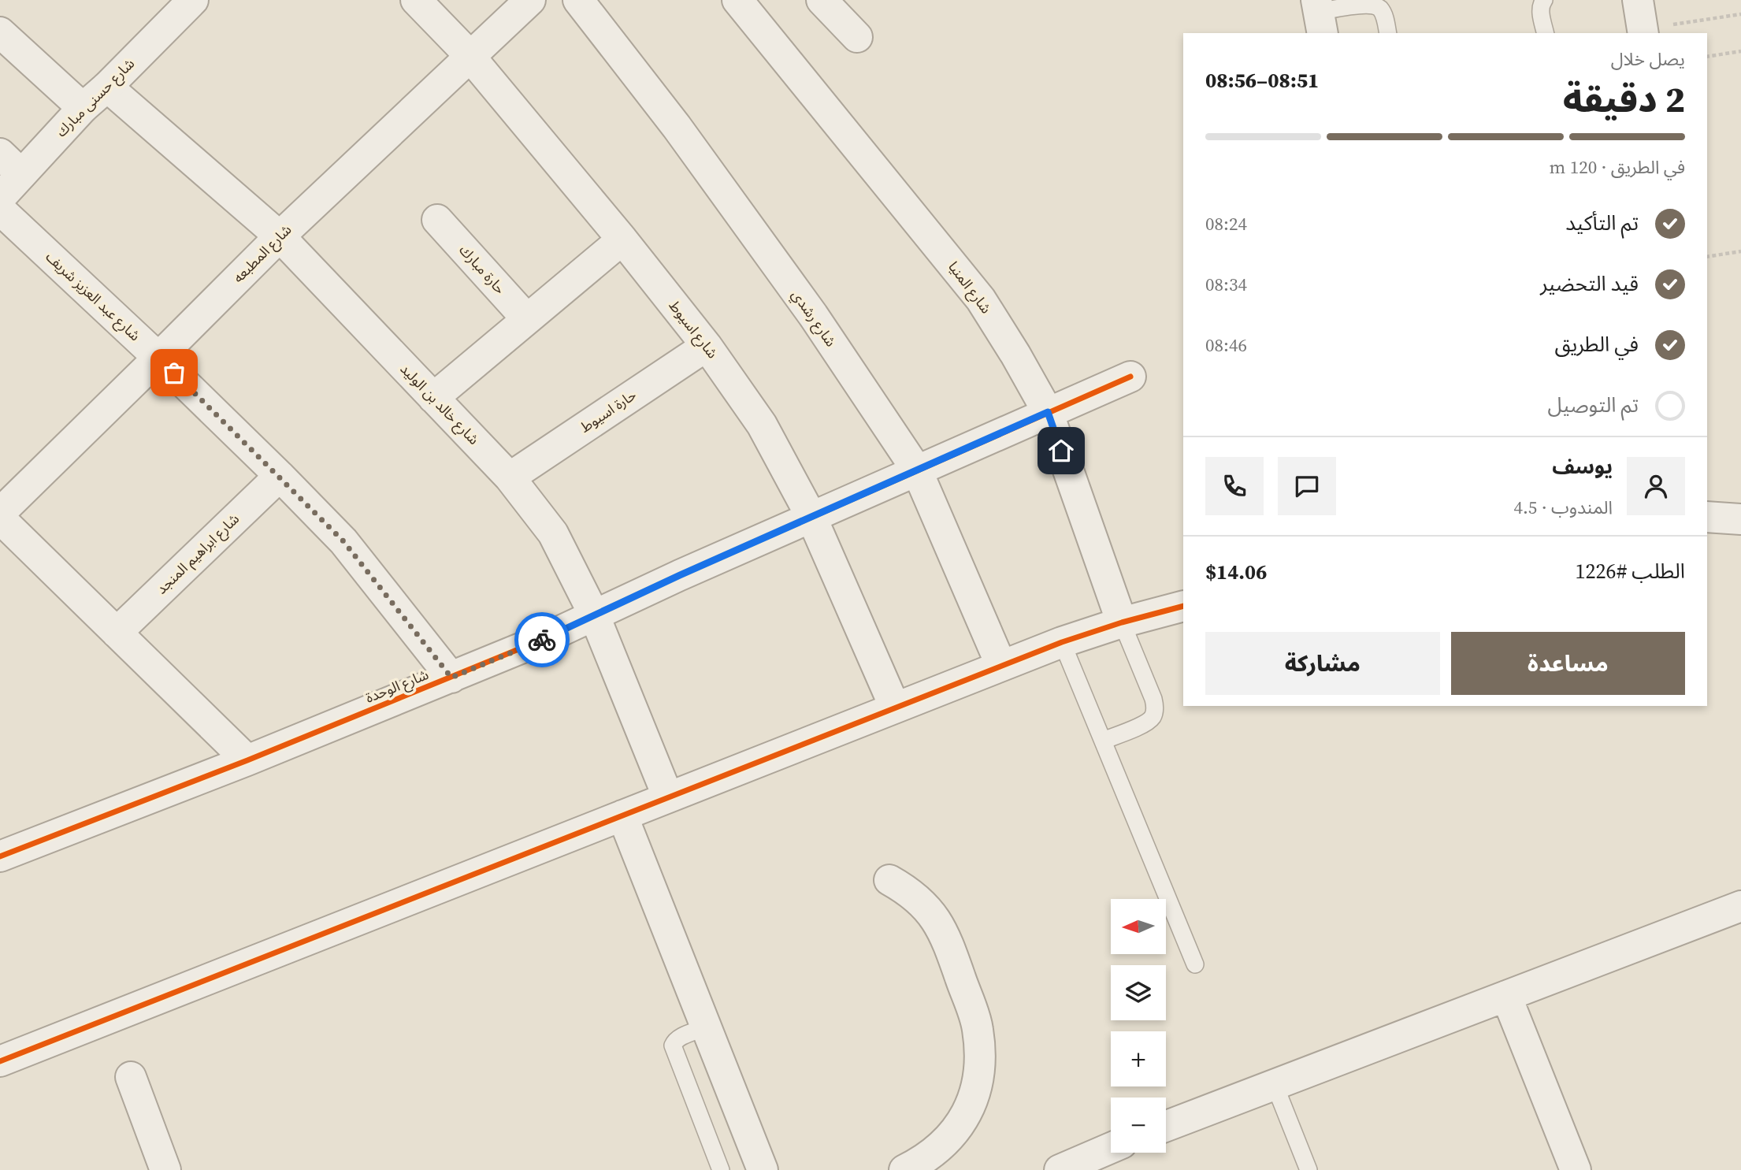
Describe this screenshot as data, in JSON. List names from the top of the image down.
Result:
{
  "streets": {
    "street": [
      "شارع حسنى مبارك",
      "شارع المطبعه",
      "حارة مبارك",
      "شارع المنيا",
      "شارع عبد العزيز شريف",
      "شارع رشدي",
      "شارع اسيوط",
      "شارع خالد بن الوليد",
      "حارة اسيوط",
      "شارع ابراهيم المنجد",
      "شارع الوحدة"
    ]
  },
  "crossings": [
    ["شارع حسنى مبارك", "شارع خالد بن الوليد"],
    ["شارع المطبعه", "شارع عبد العزيز شريف"],
    ["شارع المطبعه", "شارع اسيوط"],
    ["شارع المطبعه", "شارع خالد بن الوليد"],
    ["شارع المنيا", "شارع الوحدة"],
    ["شارع عبد العزيز شريف", "شارع ابراهيم المنجد"],
    ["شارع عبد العزيز شريف", "شارع الوحدة"],
    ["شارع رشدي", "شارع الوحدة"],
    ["شارع اسيوط", "حارة اسيوط"],
    ["شارع اسيوط", "شارع الوحدة"],
    ["شارع خالد بن الوليد", "حارة اسيوط"],
    ["شارع خالد بن الوليد", "شارع الوحدة"]
  ],
  "north": "left",
  "page": {
    "heading": ["2 دقيقة", "يصل خلال", "08:51–08:56"],
    "panel": [
      "يوسف",
      "المندوب · 4.5",
      "الطلب #1226",
      "$14.06"
    ],
    "bar": "في الطريق · 120 m",
    "list": [
      ["تم التأكيد", "08:24"],
      ["قيد التحضير", "08:34"],
      ["في الطريق", "08:46"],
      "تم التوصيل"
    ],
    "buttons": ["مساعدة", "مشاركة"],
    "map_buttons": ["+", "−"]
  }
}
